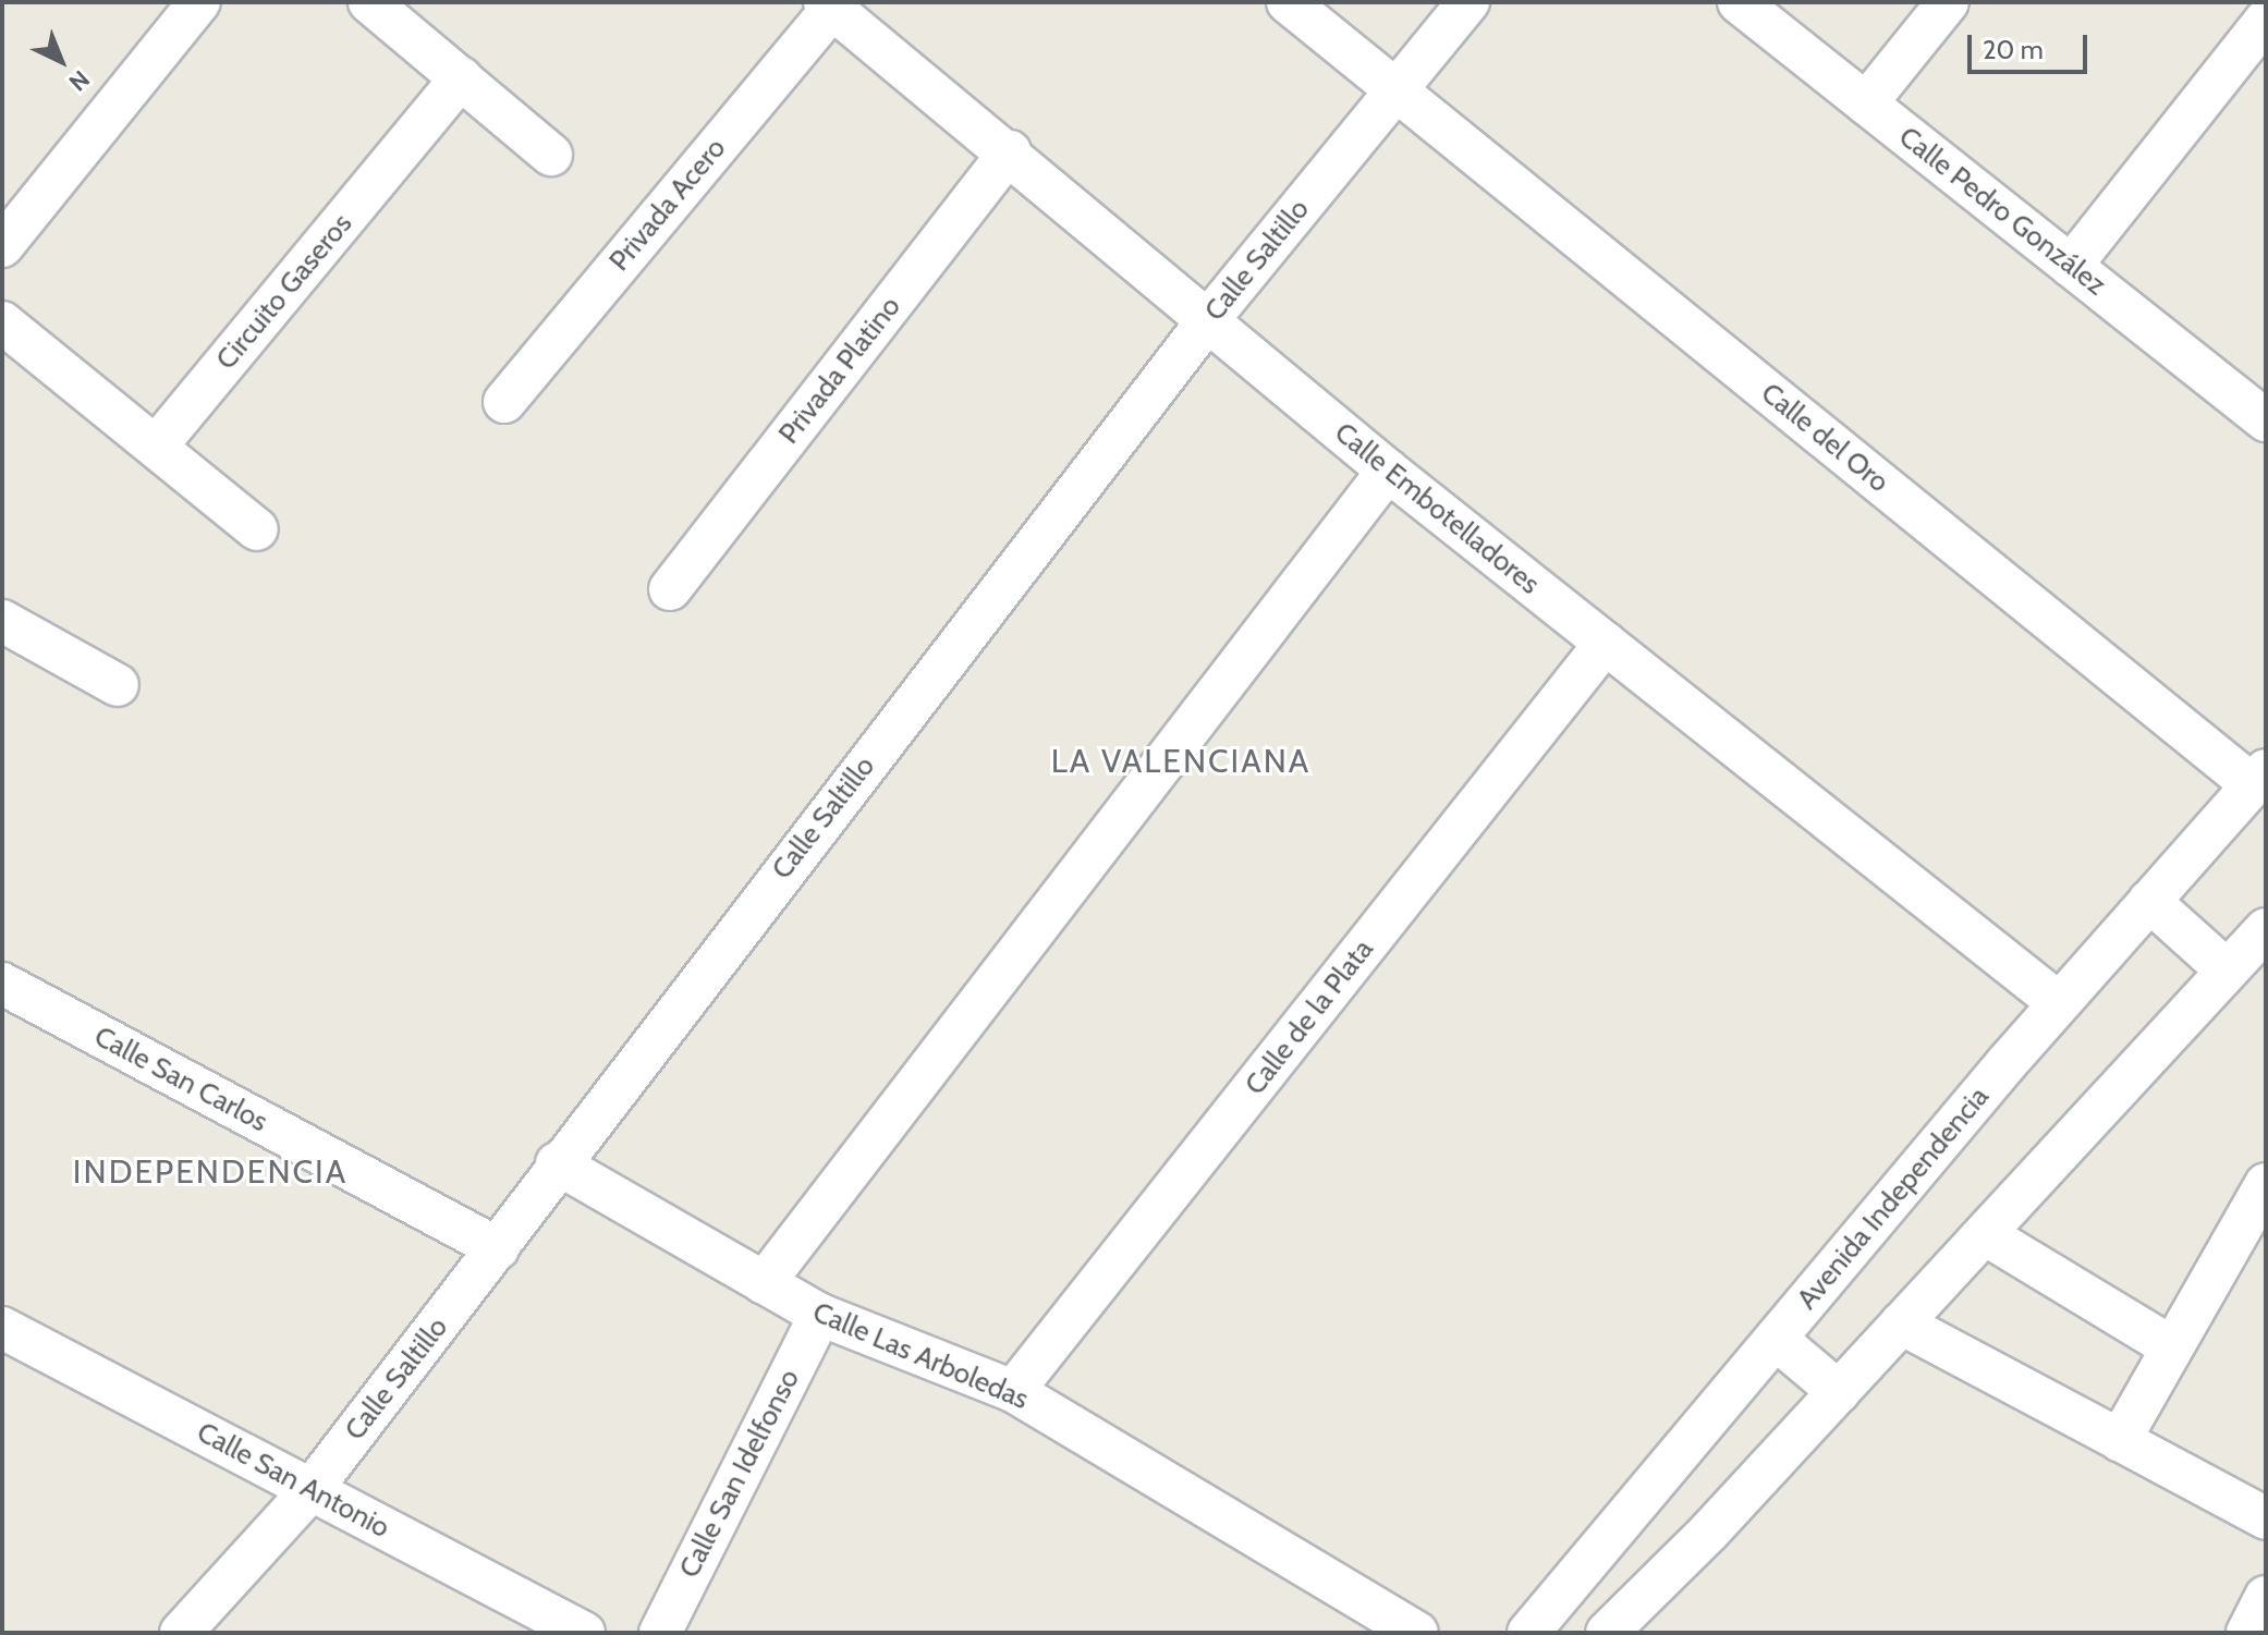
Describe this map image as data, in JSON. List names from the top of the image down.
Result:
{
  "streets": {
    "street": [
      "Privada Acero",
      "Calle Pedro González",
      "Calle Saltillo",
      "Circuito Gaseros",
      "Privada Platino",
      "Calle del Oro",
      "Calle Embotelladores",
      "Calle de la Plata",
      "Calle San Carlos",
      "Avenida Independencia",
      "Calle Las Arboledas",
      "Calle San Idelfonso",
      "Calle San Antonio"
    ]
  },
  "crossings": [
    ["Privada Acero", "Calle Embotelladores"],
    ["Calle Saltillo", "Calle del Oro"],
    ["Calle Saltillo", "Calle Embotelladores"],
    ["Calle Saltillo", "Calle San Carlos"],
    ["Calle Saltillo", "Calle Las Arboledas"],
    ["Calle Saltillo", "Calle San Antonio"],
    ["Privada Platino", "Calle Embotelladores"],
    ["Calle del Oro", "Avenida Independencia"],
    ["Calle Embotelladores", "Calle de la Plata"],
    ["Calle Embotelladores", "Avenida Independencia"],
    ["Calle de la Plata", "Calle Las Arboledas"],
    ["Calle Las Arboledas", "Calle San Idelfonso"]
  ],
  "districts": ["LA VALENCIANA", "INDEPENDENCIA"],
  "scale_bar": "20 m",
  "north": "bottom right"
}
